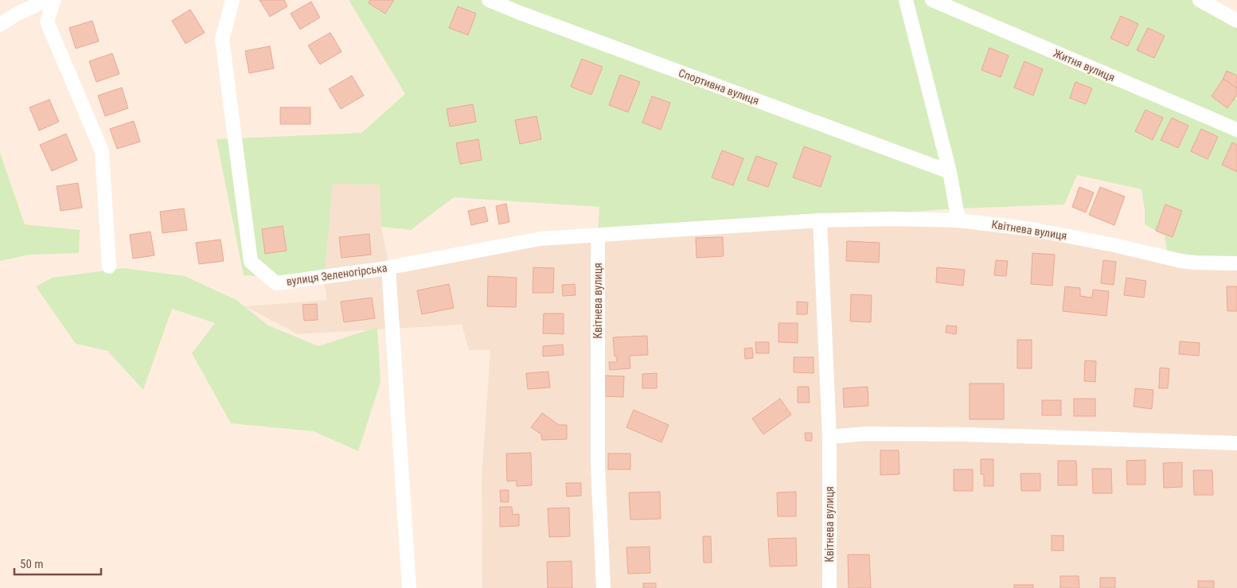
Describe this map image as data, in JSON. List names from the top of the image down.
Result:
{
  "streets": {
    "street": [
      "Житня вулиця",
      "Спортивна вулиця",
      "Квітнева вулиця",
      "вулиця Зеленогірська"
    ]
  },
  "crossings": [
    ["Квітнева вулиця", "вулиця Зеленогірська"]
  ],
  "scale_bar": "50 m"
}
